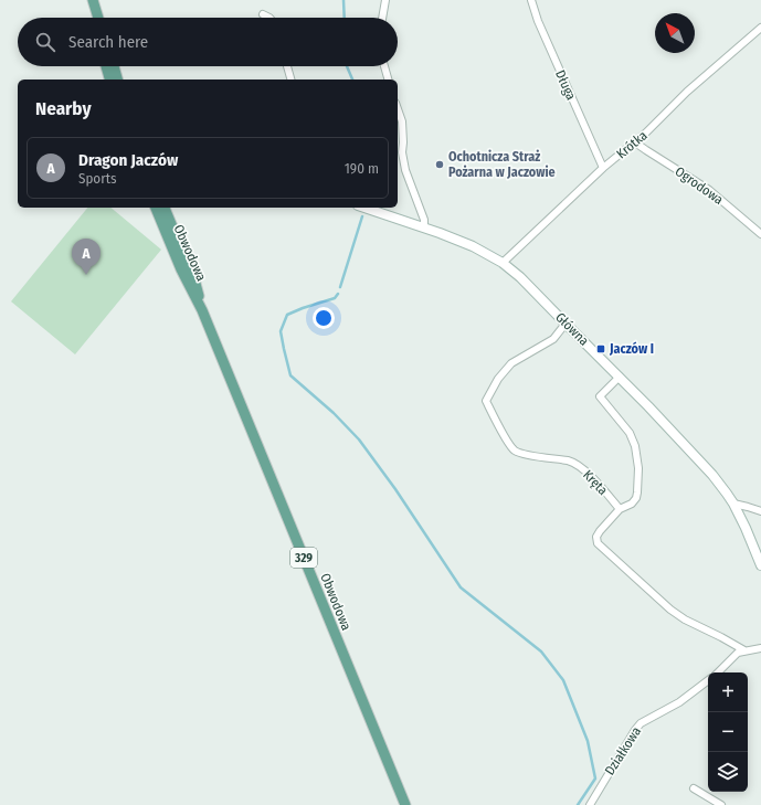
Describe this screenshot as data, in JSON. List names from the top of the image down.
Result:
{
  "streets": {
    "main road": ["Obwodowa", "329"],
    "street": [
      "Długa",
      "Krótka",
      "Ogrodowa",
      "Główna",
      "Kręta",
      "Działkowa"
    ]
  },
  "crossings": [
    ["Długa", "Krótka"],
    ["Krótka", "Ogrodowa"],
    ["Krótka", "Główna"],
    ["Główna", "Kręta"]
  ],
  "places": {
    "other": ["Ochotnicza Straż Pożarna w Jaczowie"],
    "transit": ["Jaczów I"]
  },
  "north": "top left",
  "page": {
    "search": "Search here",
    "heading": "Nearby",
    "list": [
      {
        "mark": "A",
        "name": "Dragon Jaczów",
        "note": "Sports",
        "value": "190 m"
      }
    ],
    "pins": "A",
    "map_buttons": ["+", "−"]
  }
}
